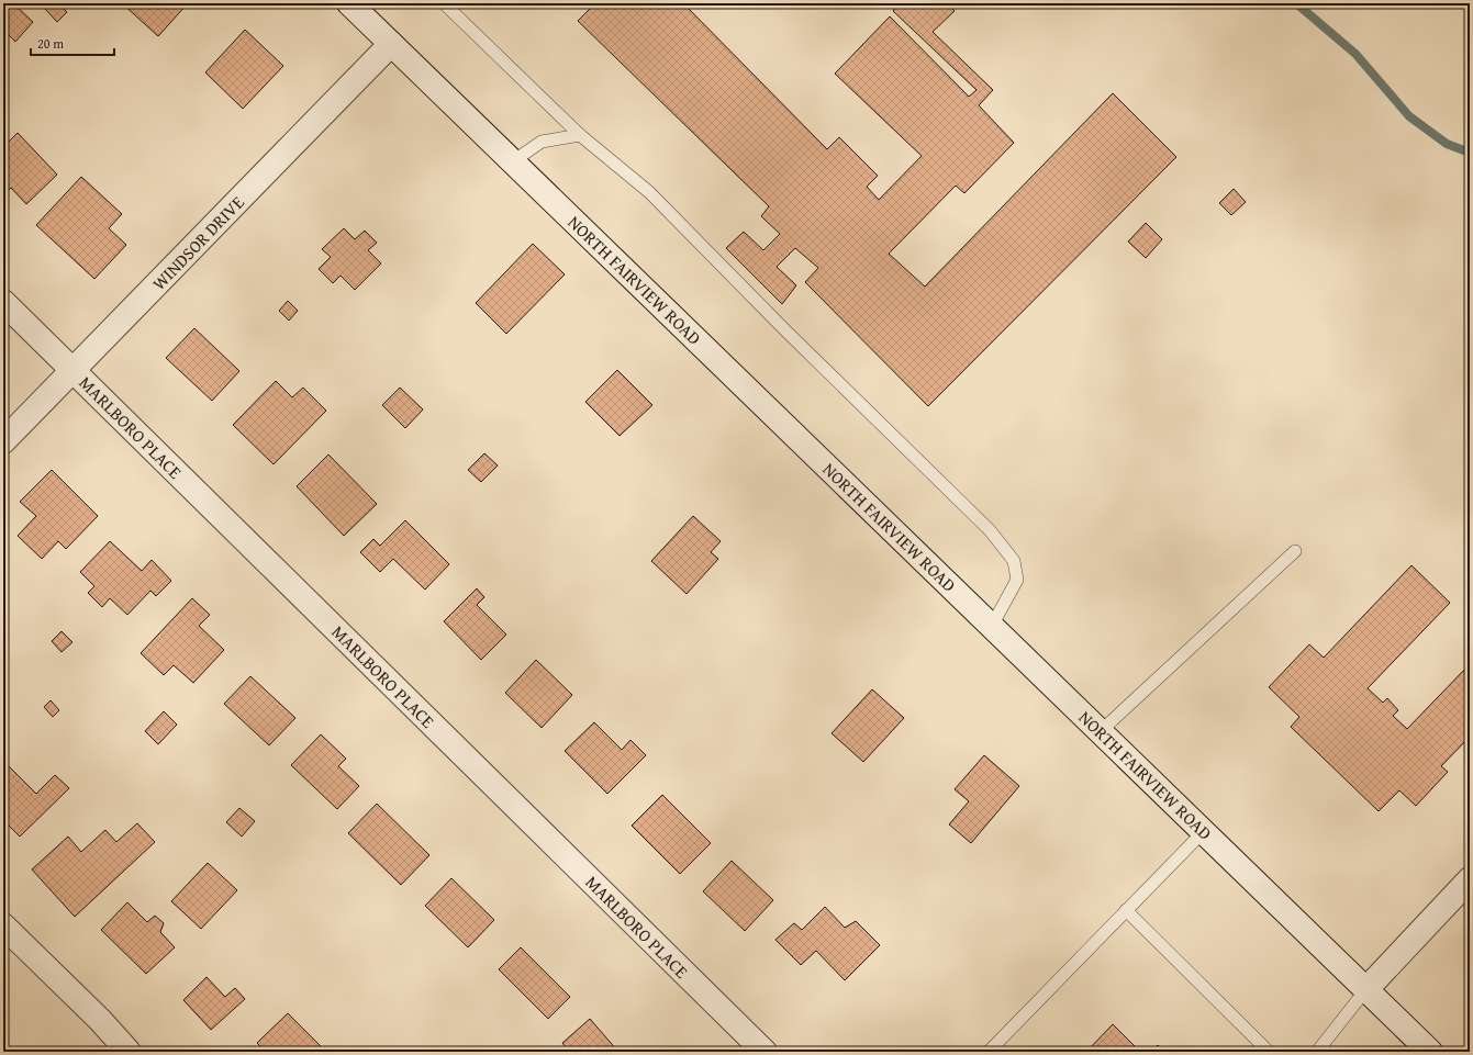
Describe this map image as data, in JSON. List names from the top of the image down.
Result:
{
  "streets": {
    "street": ["WINDSOR DRIVE", "NORTH FAIRVIEW ROAD", "MARLBORO PLACE"]
  },
  "crossings": [
    ["WINDSOR DRIVE", "NORTH FAIRVIEW ROAD"],
    ["WINDSOR DRIVE", "MARLBORO PLACE"]
  ],
  "scale_bar": "20 m"
}
